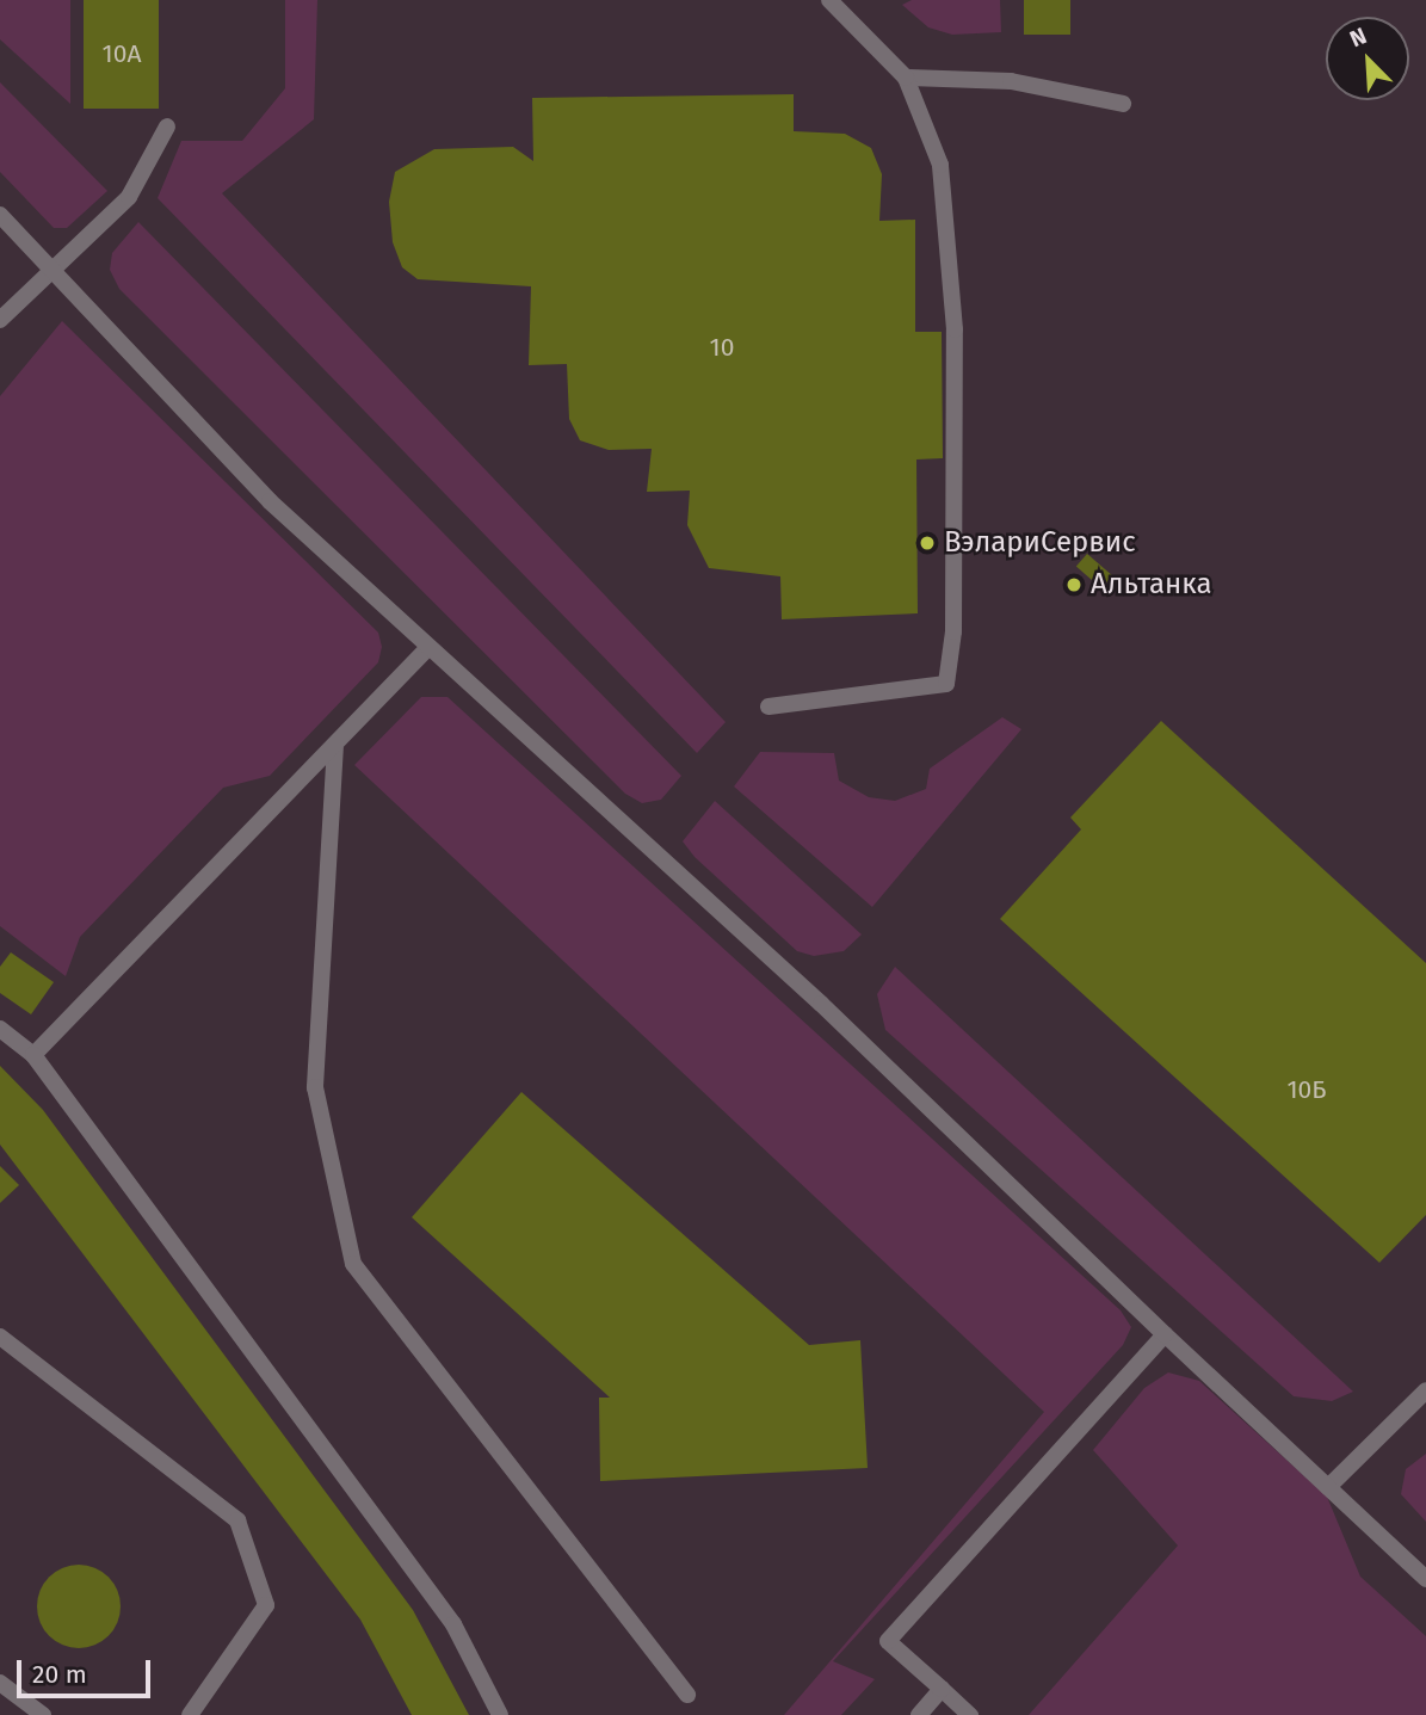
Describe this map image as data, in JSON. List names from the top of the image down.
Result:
{
  "places": ["ВэлариСервис", "Альтанка"],
  "house_numbers": ["10А", "10", "10Б"],
  "scale_bar": "20 m",
  "north": "top left"
}
